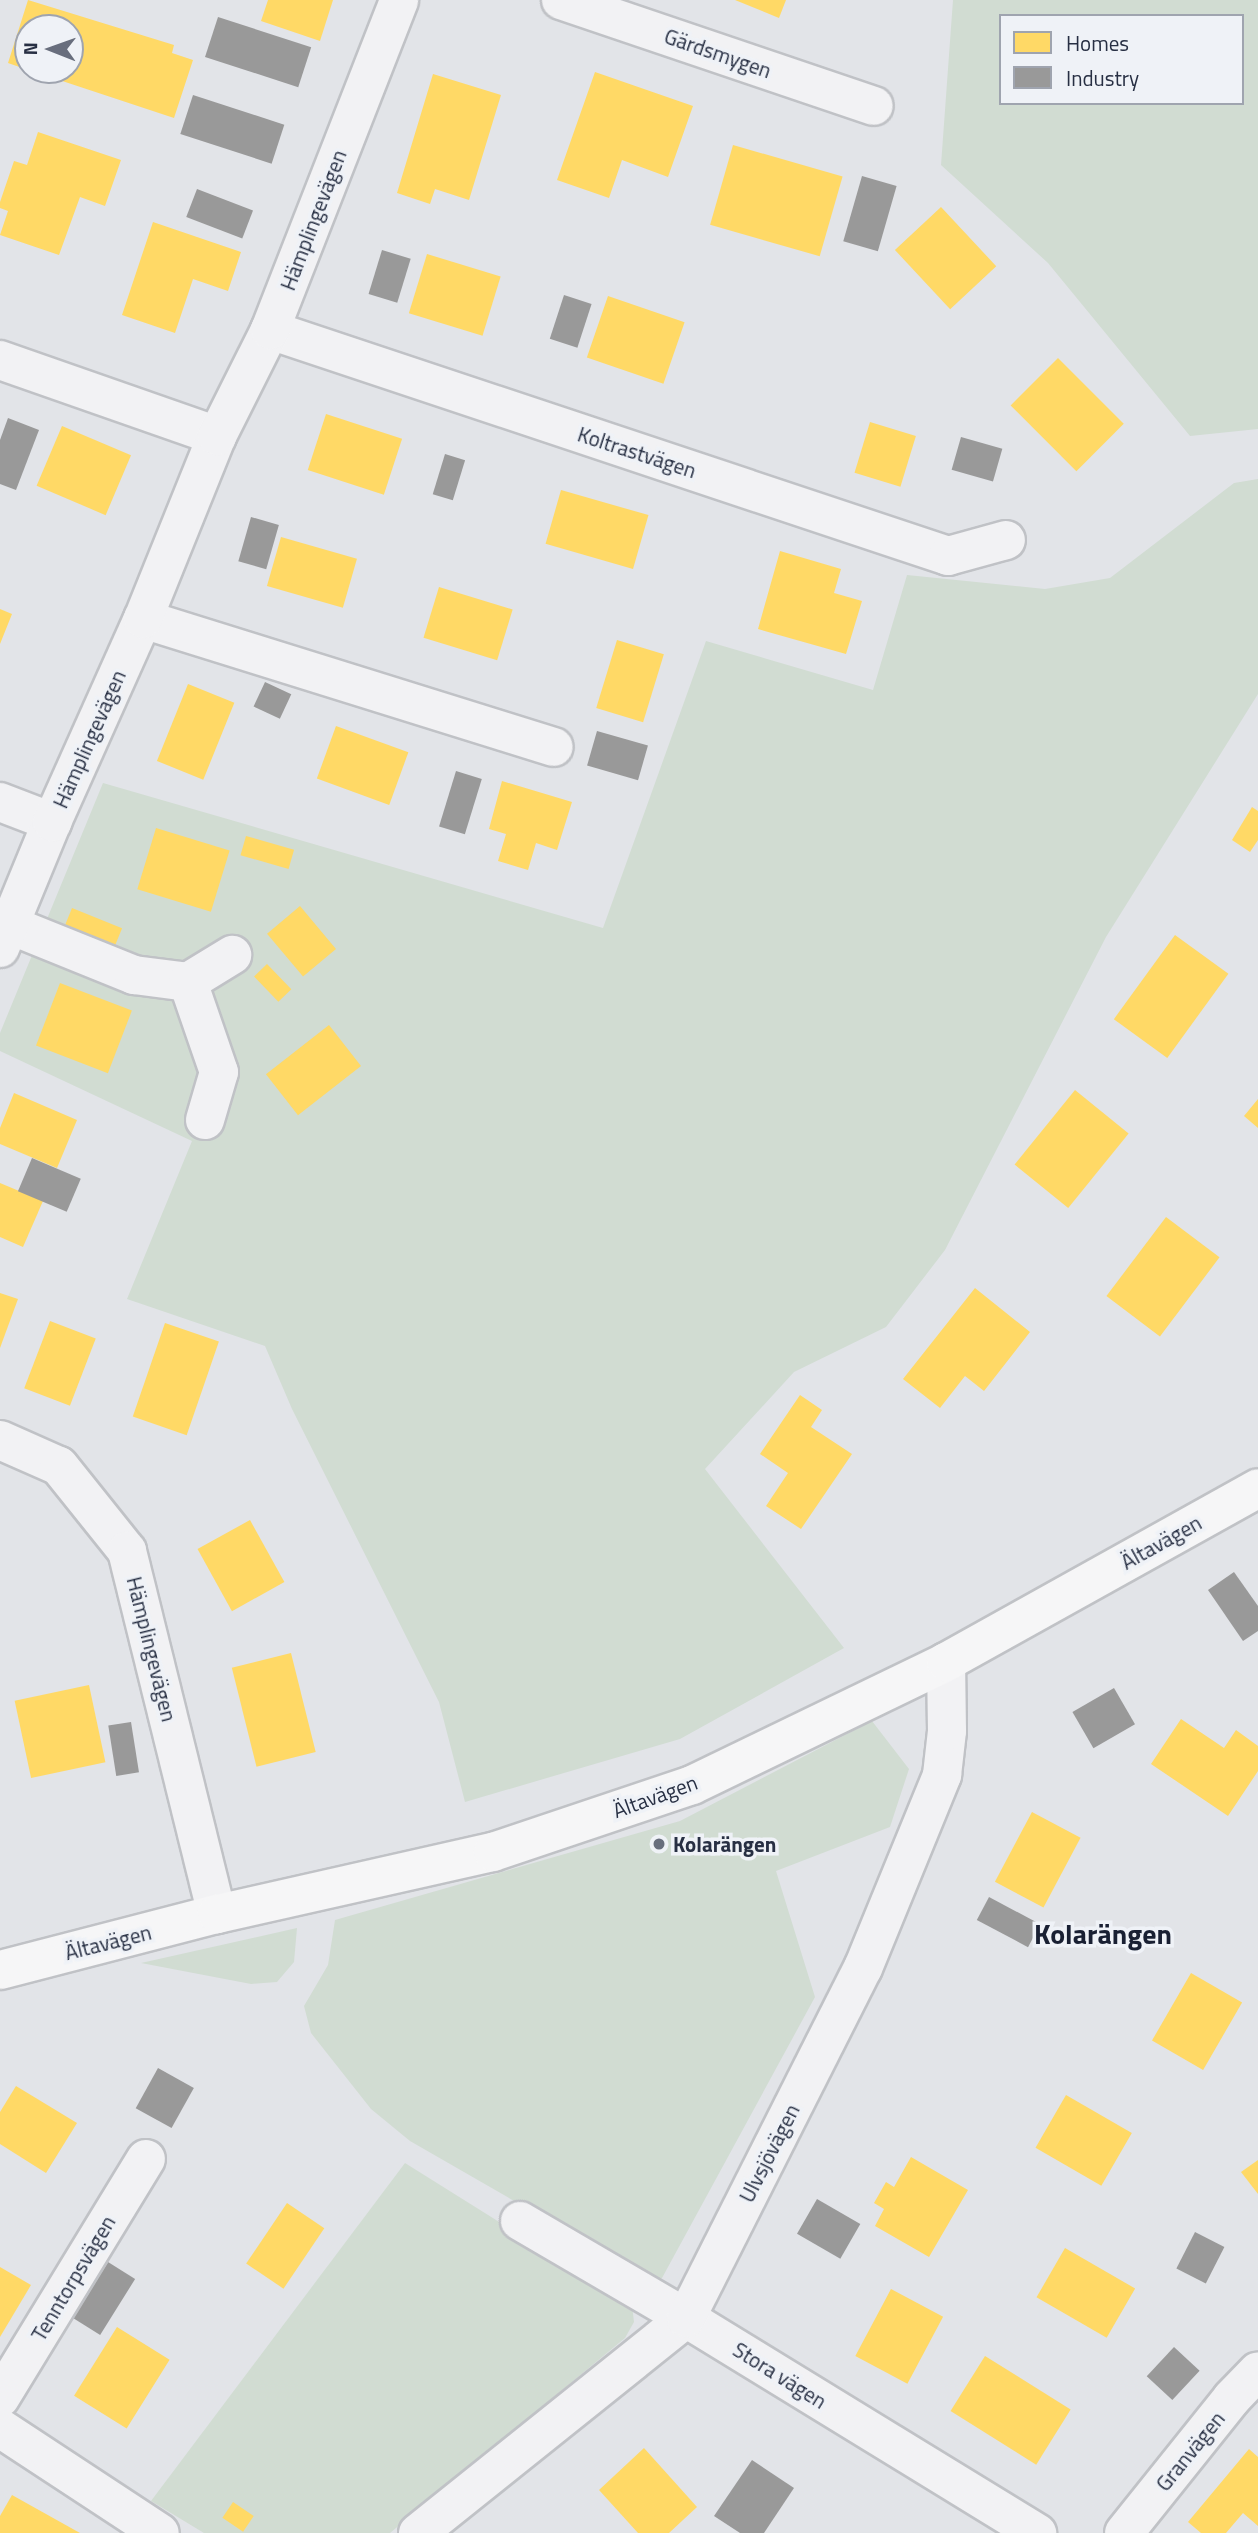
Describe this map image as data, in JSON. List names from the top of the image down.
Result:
{
  "streets": {
    "main road": ["Ältavägen"],
    "street": [
      "Gärdsmygen",
      "Hämplingevägen",
      "Koltrastvägen",
      "Ulvsjövägen",
      "Tenntorpsvägen",
      "Stora vägen",
      "Granvägen"
    ]
  },
  "crossings": [
    ["Hämplingevägen", "Koltrastvägen"],
    ["Hämplingevägen", "Ältavägen"],
    ["Ältavägen", "Ulvsjövägen"],
    ["Ulvsjövägen", "Stora vägen"]
  ],
  "districts": ["Kolarängen"],
  "places": ["Kolarängen"],
  "legend": ["Homes", "Industry"],
  "north": "left"
}
